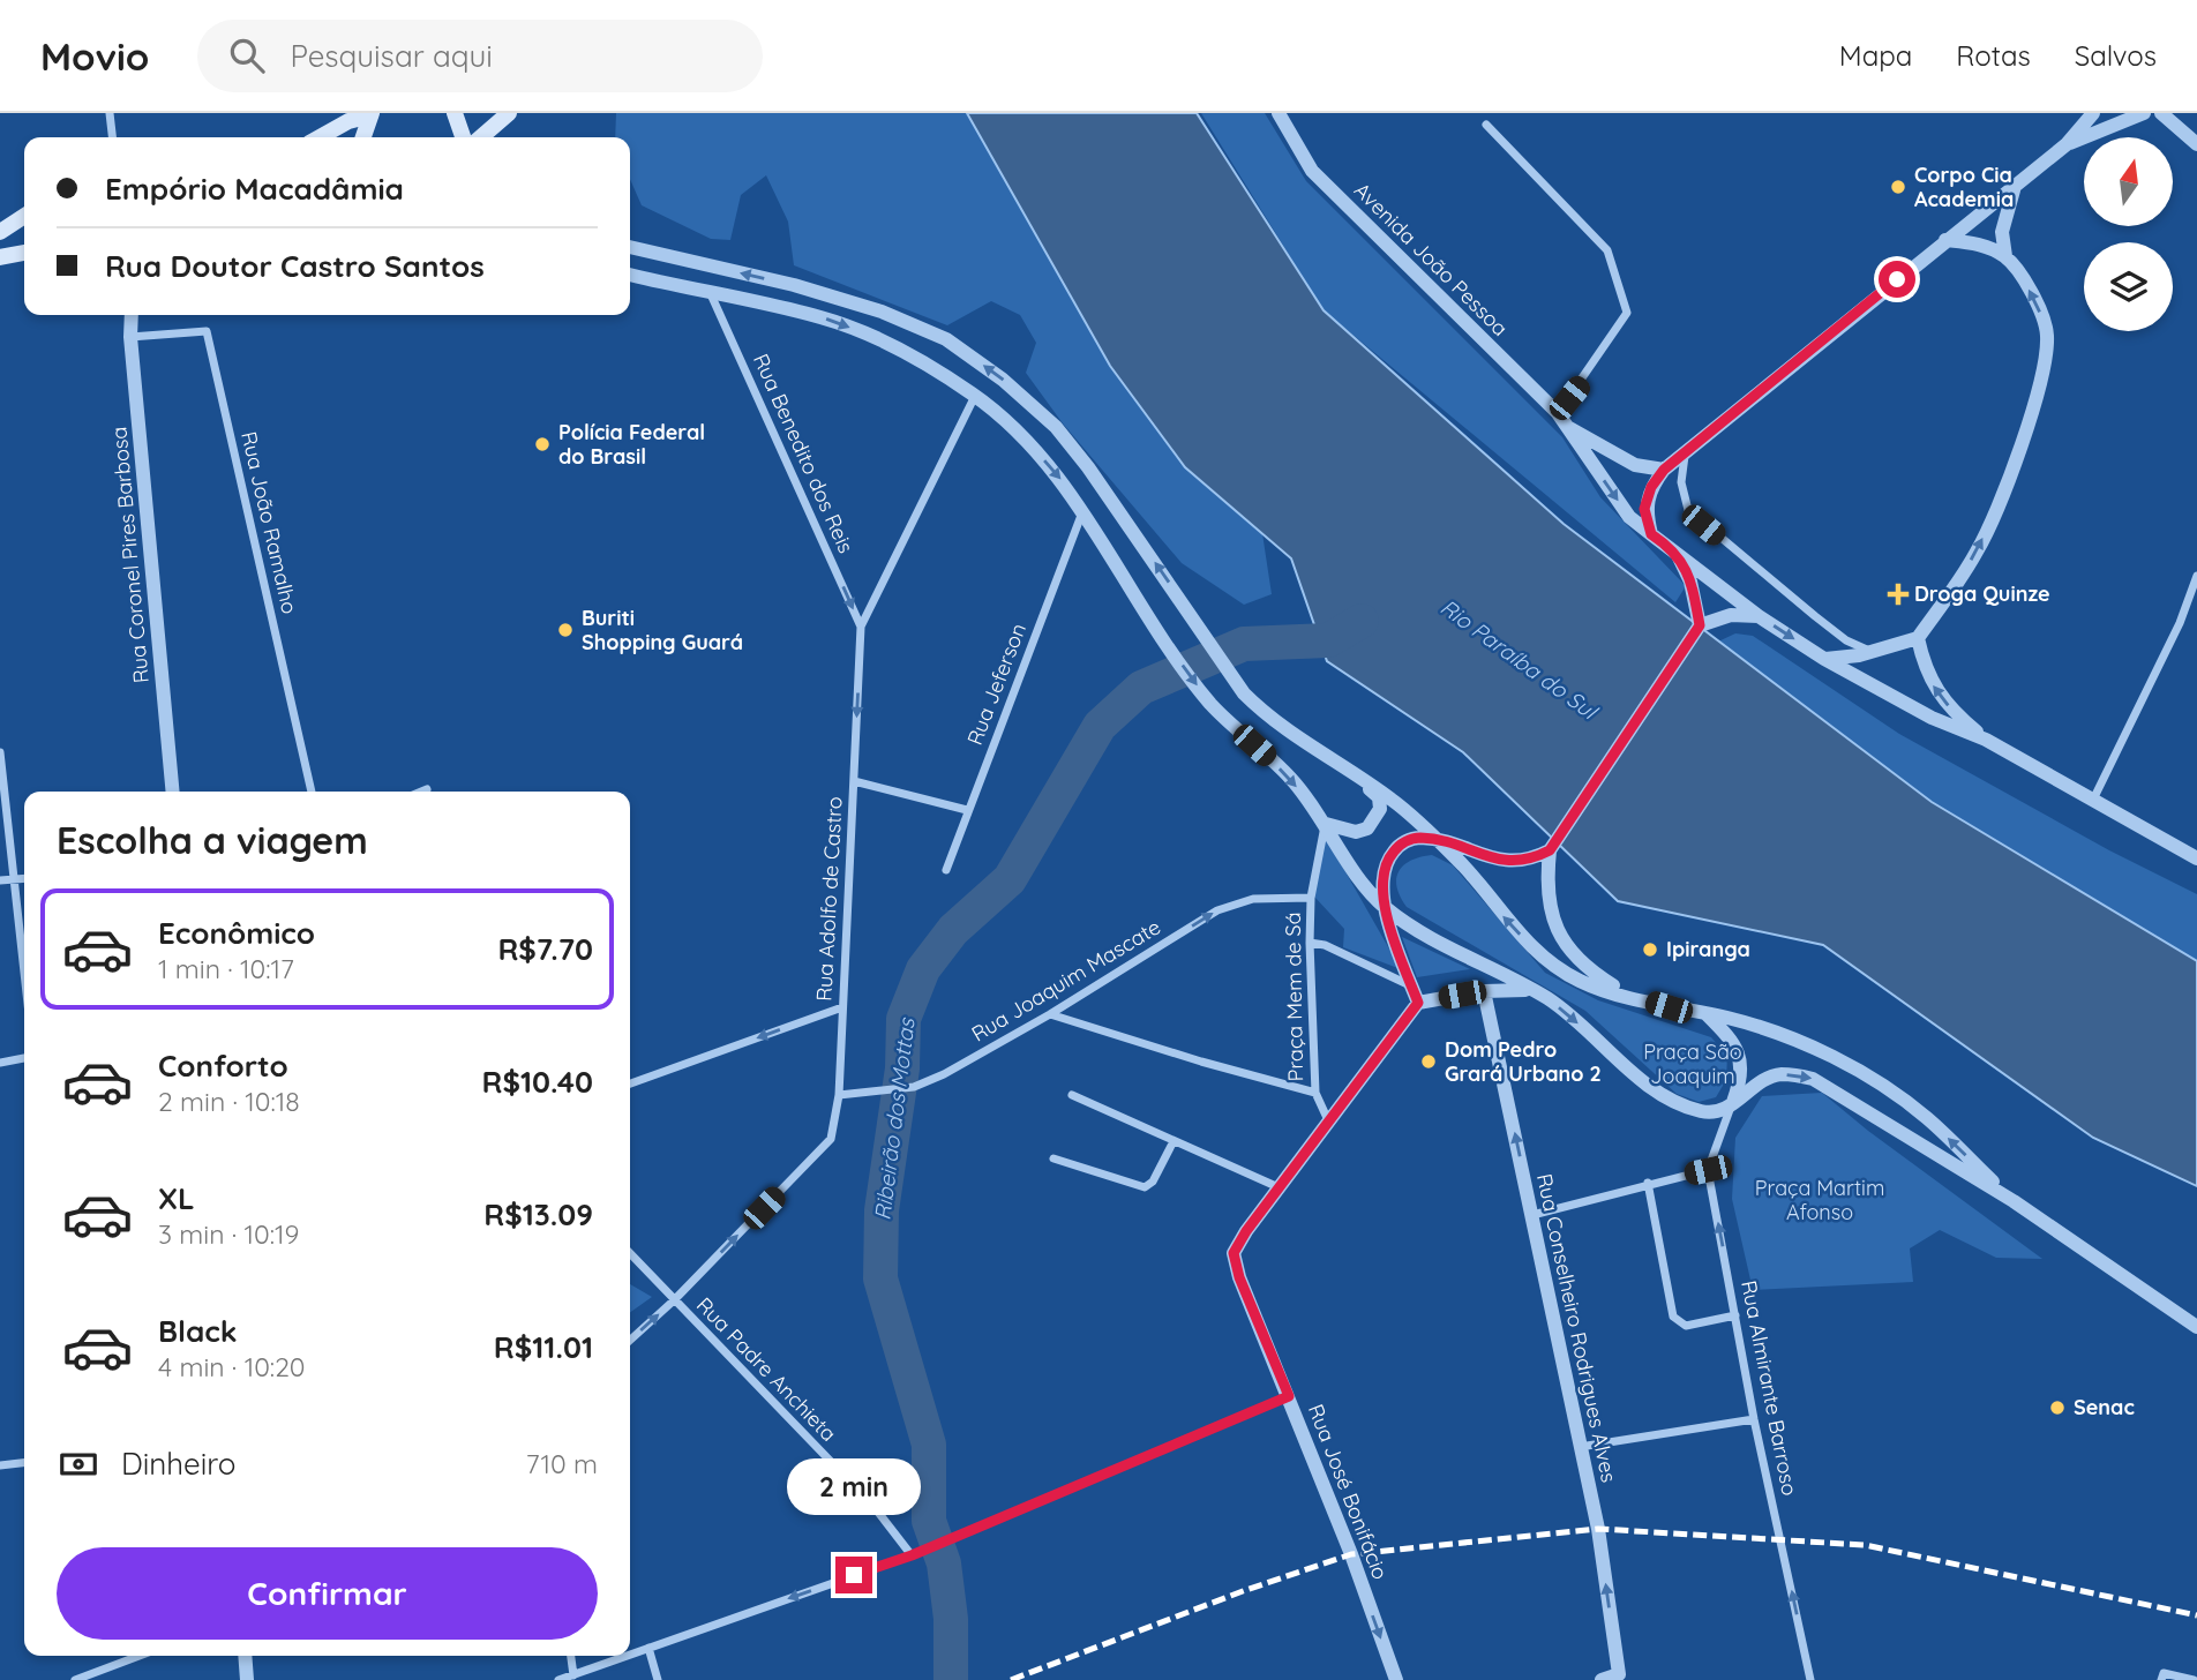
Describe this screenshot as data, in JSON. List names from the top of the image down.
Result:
{
  "streets": {
    "street": [
      "Avenida João Pessoa",
      "Rua Benedito dos Reis",
      "Rua João Ramalho",
      "Rua Coronel Pires Barbosa",
      "Rua Jeferson",
      "Rua Adolfo de Castro",
      "Rua Joaquim Mascate",
      "Praça Mem de Sá",
      "Rua Conselheiro Rodrigues Alves",
      "Rua Padre Anchieta",
      "Rua Almirante Barroso",
      "Rua José Bonifácio"
    ]
  },
  "crossings": [
    ["Rua Benedito dos Reis", "Rua Adolfo de Castro"],
    ["Rua João Ramalho", "Rua Coronel Pires Barbosa"],
    ["Rua Adolfo de Castro", "Rua Joaquim Mascate"],
    ["Rua Adolfo de Castro", "Rua Padre Anchieta"],
    ["Rua Joaquim Mascate", "Praça Mem de Sá"],
    ["Praça Mem de Sá", "Rua José Bonifácio"]
  ],
  "one_way": [
    "Rua Benedito dos Reis",
    "Rua Joaquim Mascate",
    "Rua Conselheiro Rodrigues Alves",
    "Rua Almirante Barroso",
    "Rua José Bonifácio"
  ],
  "water": ["Rio Paraíba do Sul", "Ribeirão dos Mottas"],
  "parks": ["Praça São Joaquim", "Praça Martim Afonso"],
  "places": {
    "other": [
      "Corpo Cia Academia",
      "Polícia Federal do Brasil",
      "Buriti Shopping Guará",
      "Ipiranga",
      "Dom Pedro Grará Urbano 2",
      "Senac"
    ],
    "health": ["Droga Quinze"]
  },
  "north": "top",
  "page": {
    "header": "Movio",
    "search": "Pesquisar aqui",
    "nav": ["Mapa", "Rotas", "Salvos"],
    "banner": ["Empório Macadâmia", "Rua Doutor Castro Santos"],
    "heading": "Escolha a viagem",
    "list": [
      {
        "name": "Econômico",
        "note": "1 min · 10:17",
        "value": "R$7.70"
      },
      {
        "name": "Conforto",
        "note": "2 min · 10:18",
        "value": "R$10.40"
      },
      {
        "name": "XL",
        "note": "3 min · 10:19",
        "value": "R$13.09"
      },
      {
        "name": "Black",
        "note": "4 min · 10:20",
        "value": "R$11.01"
      }
    ],
    "pay": ["Dinheiro", "710 m"],
    "bubble": "2 min",
    "buttons": "Confirmar"
  }
}
